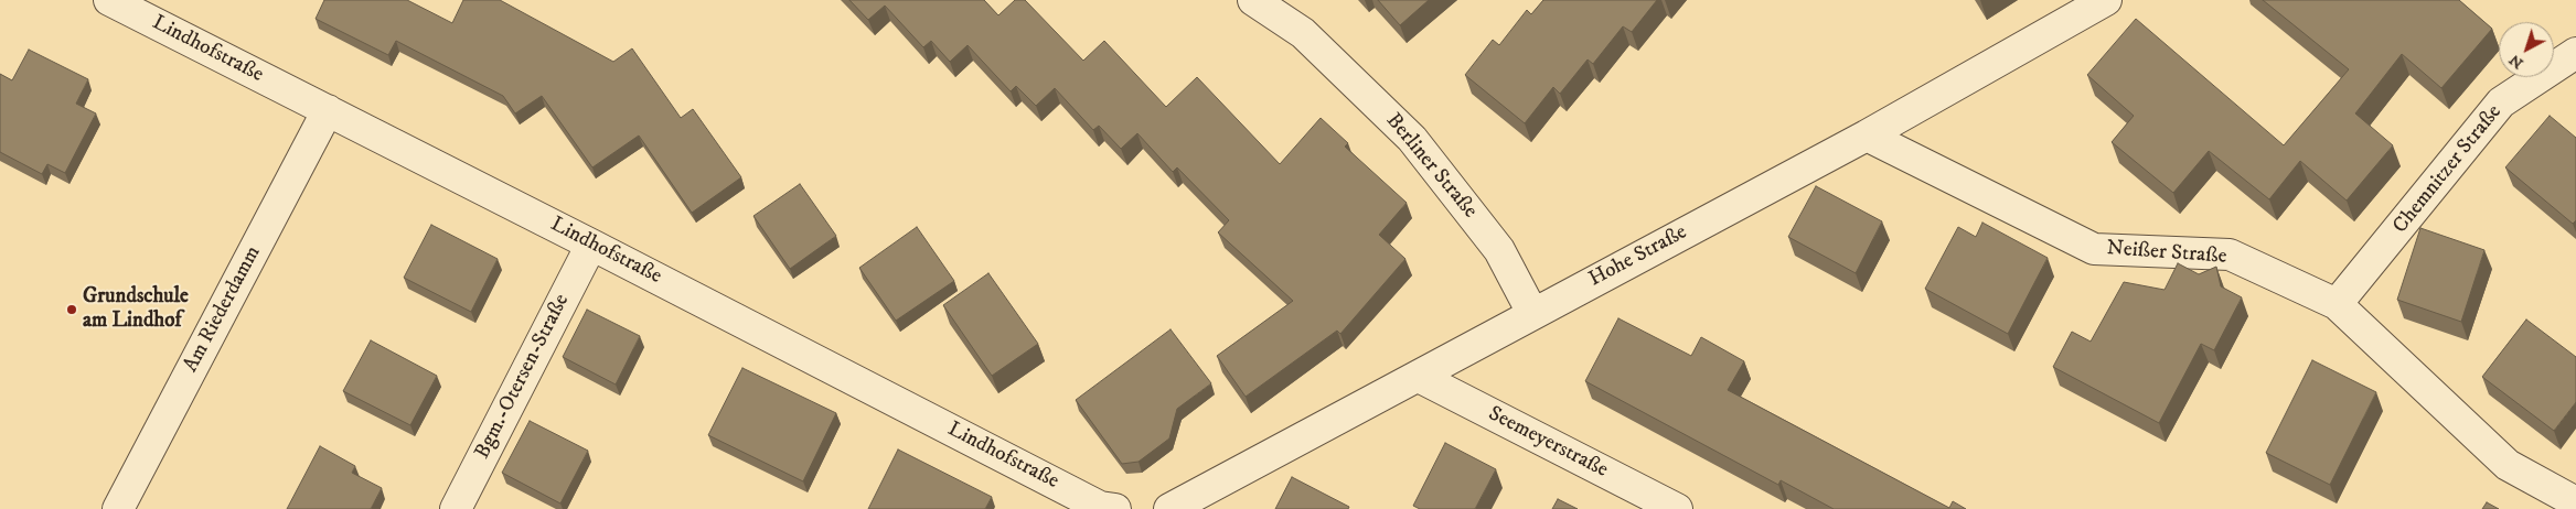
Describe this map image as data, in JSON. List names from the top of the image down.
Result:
{
  "streets": {
    "street": [
      "Lindhofstraße",
      "Berliner Straße",
      "Chemnitzer Straße",
      "Neißer Straße",
      "Hohe Straße",
      "Am Riederdamm",
      "Bgm.-Otersen-Straße",
      "Seemeyerstraße"
    ]
  },
  "crossings": [
    ["Lindhofstraße", "Am Riederdamm"],
    ["Lindhofstraße", "Bgm.-Otersen-Straße"],
    ["Berliner Straße", "Hohe Straße"],
    ["Chemnitzer Straße", "Neißer Straße"],
    ["Neißer Straße", "Hohe Straße"],
    ["Hohe Straße", "Seemeyerstraße"]
  ],
  "places": ["Grundschule am Lindhof"],
  "north": "bottom left"
}
